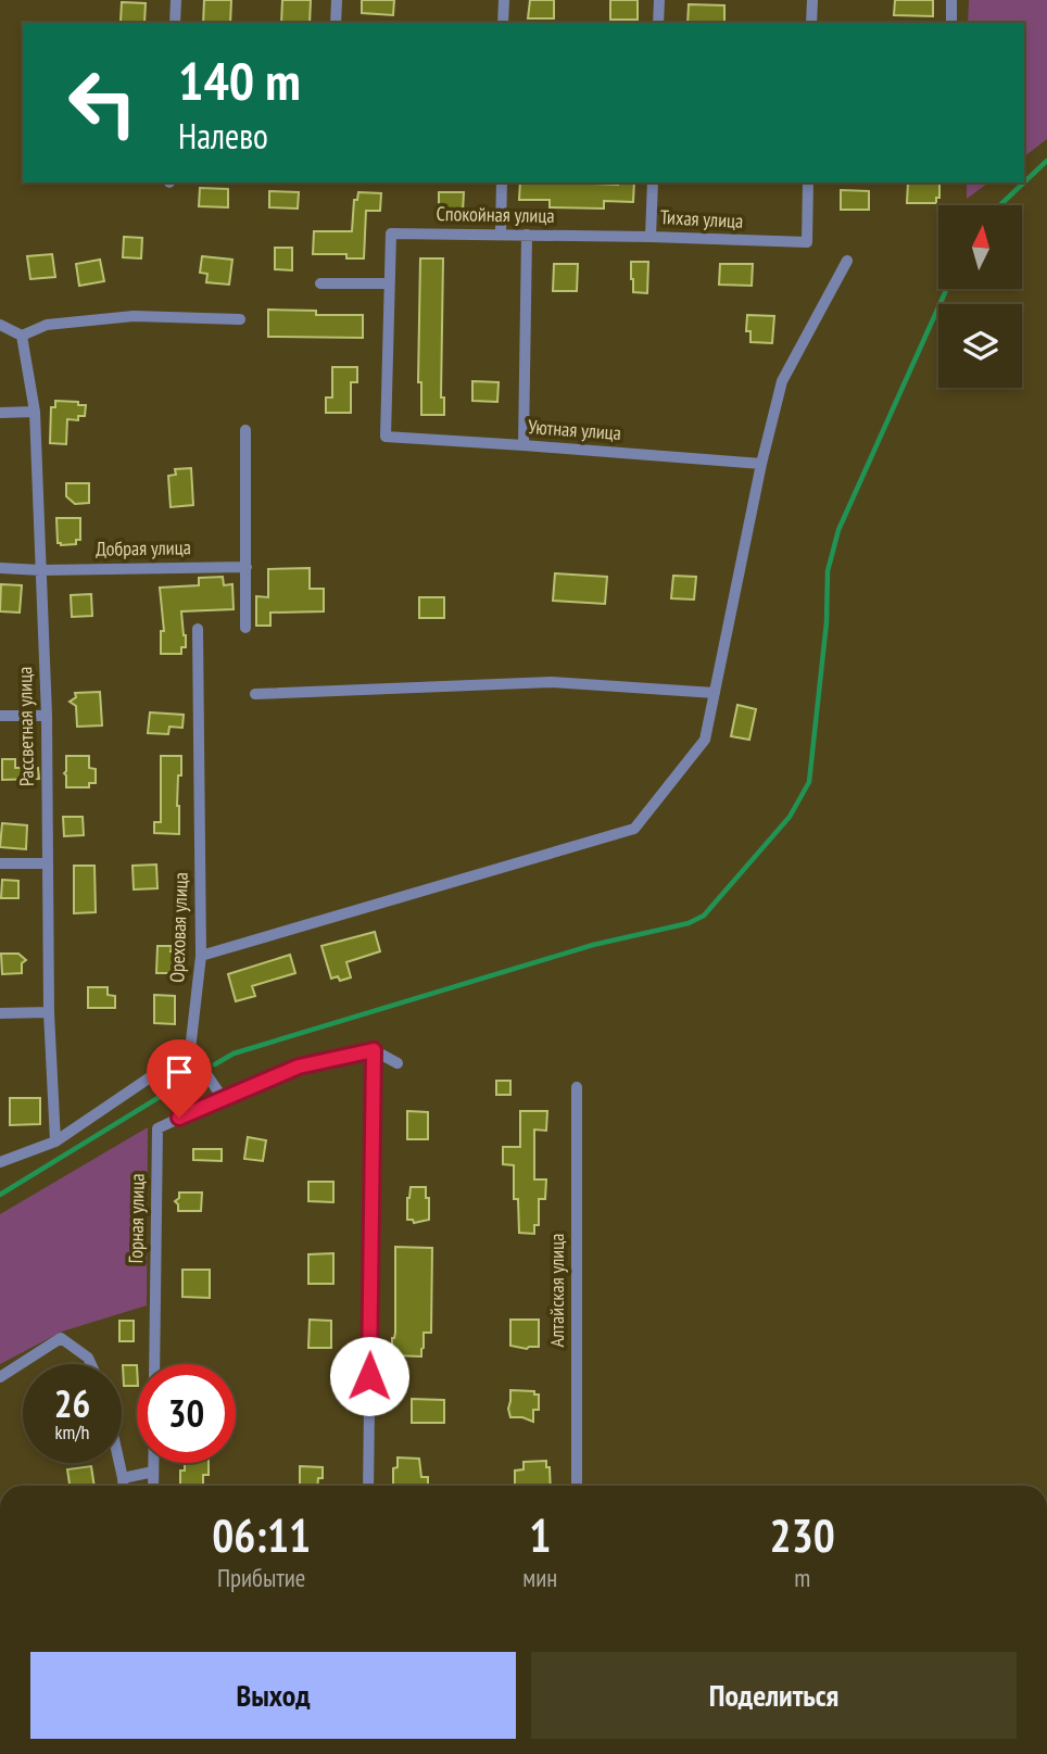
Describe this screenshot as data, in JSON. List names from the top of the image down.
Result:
{
  "streets": {
    "street": [
      "Спокойная улица",
      "Тихая улица",
      "Уютная улица",
      "Добрая улица",
      "Рассветная улица",
      "Ореховая улица",
      "Горная улица",
      "Алтайская улица"
    ]
  },
  "crossings": [
    ["Спокойная улица", "Тихая улица"],
    ["Спокойная улица", "Уютная улица"],
    ["Добрая улица", "Рассветная улица"]
  ],
  "north": "top",
  "page": {
    "turn": ["140 m", "Налево"],
    "speed": "26 km/h",
    "limit": "30",
    "eta": [
      "06:11",
      "Прибытие",
      "1",
      "мин",
      "230",
      "m"
    ],
    "buttons": ["Выход", "Поделиться"]
  }
}
